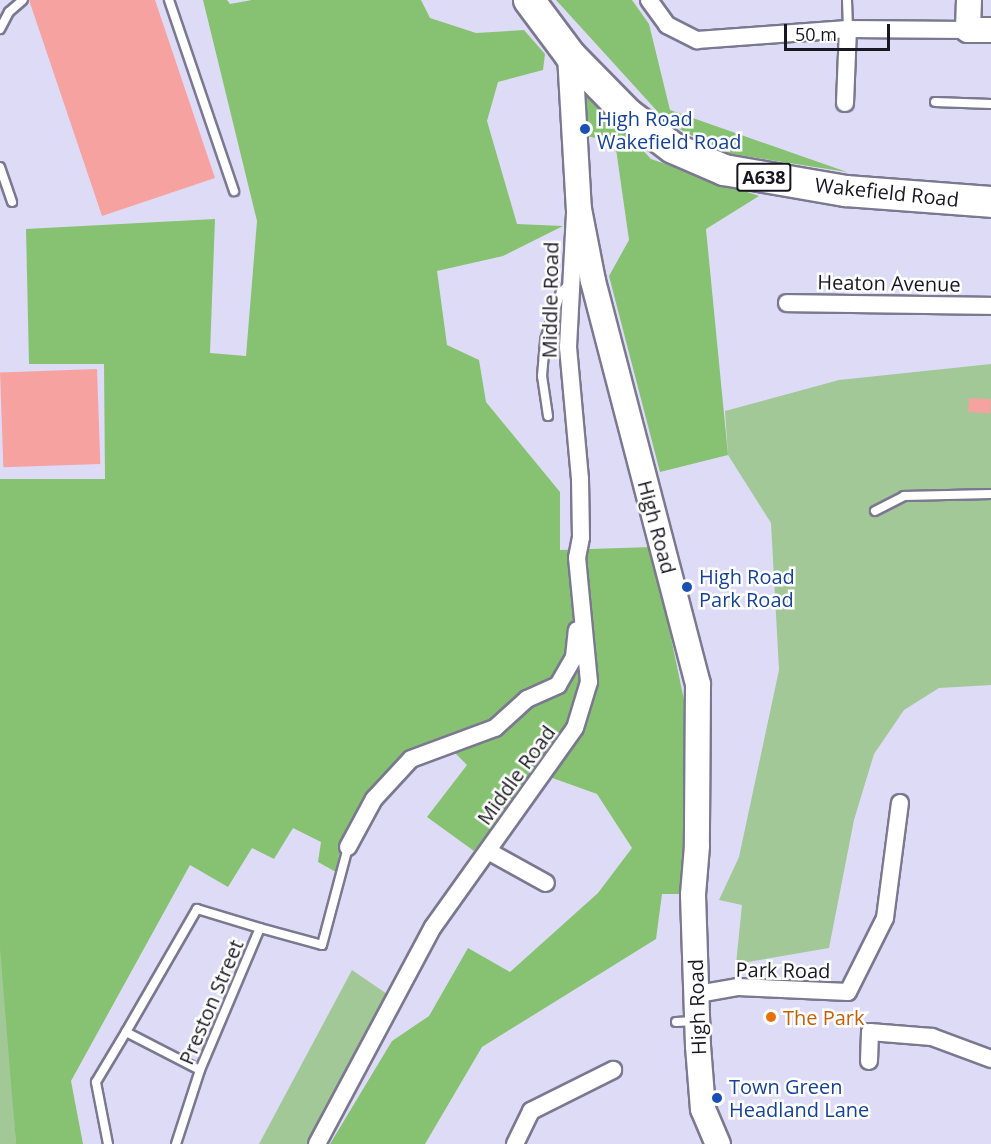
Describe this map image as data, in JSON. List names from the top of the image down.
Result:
{
  "streets": {
    "highway": ["A638", "Wakefield Road"],
    "street": [
      "Heaton Avenue",
      "Middle Road",
      "High Road",
      "Park Road"
    ],
    "lane": ["Preston Street"]
  },
  "crossings": [
    ["Wakefield Road", "High Road"],
    ["Middle Road", "High Road"],
    ["High Road", "Park Road"]
  ],
  "places": [
    "High Road Wakefield Road",
    "High Road Park Road",
    "The Park",
    "Town Green Headland Lane"
  ],
  "scale_bar": "50 m"
}
